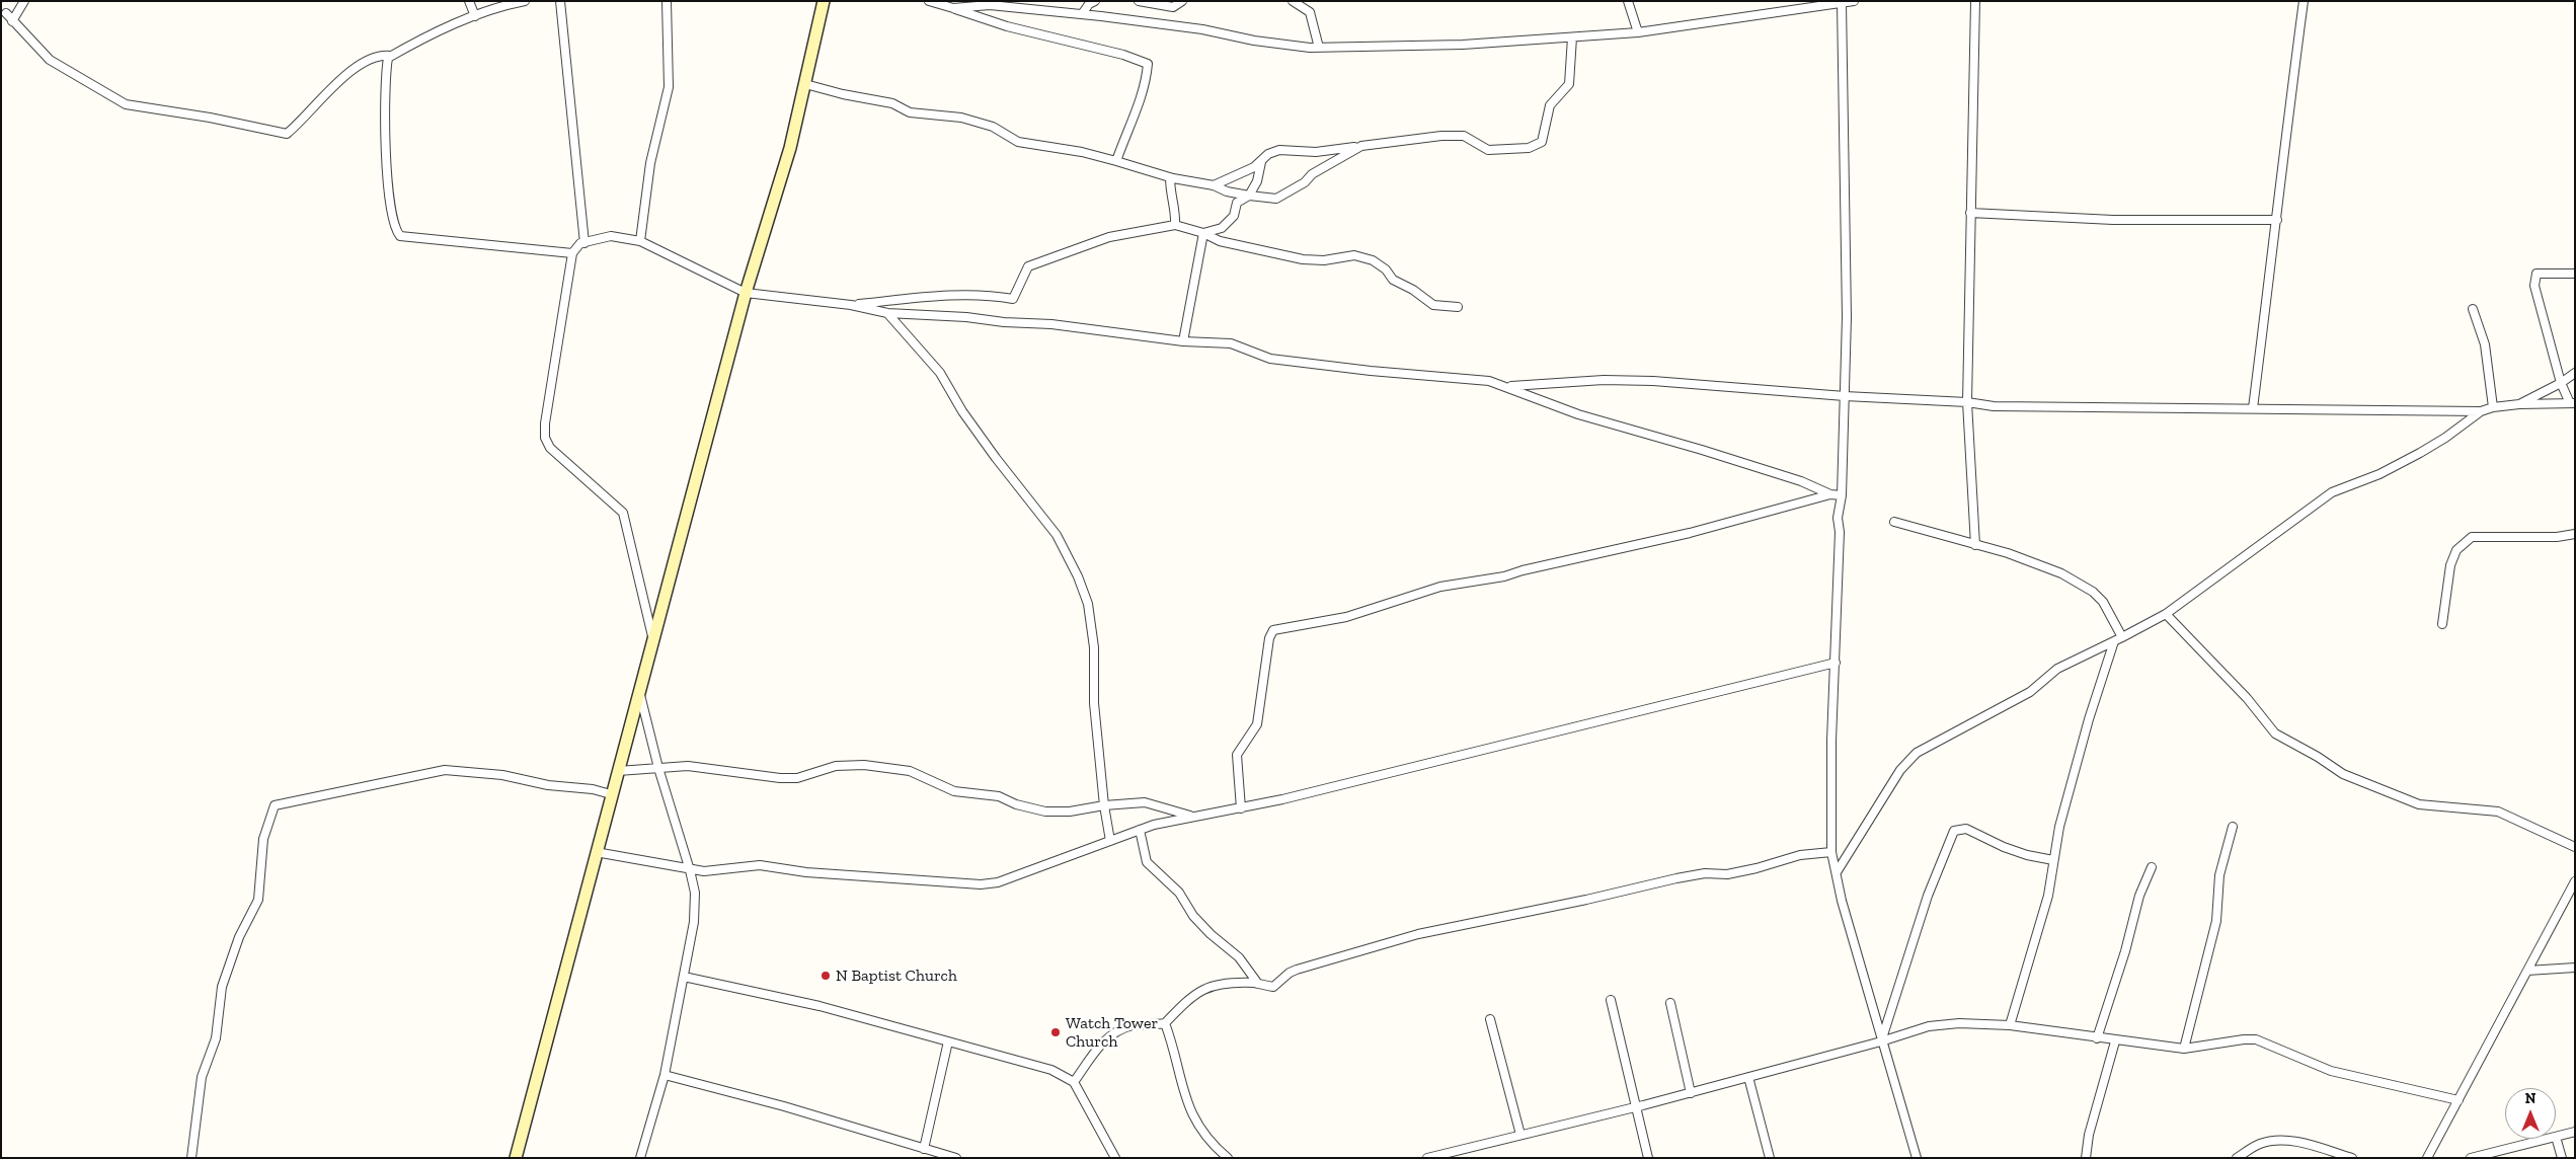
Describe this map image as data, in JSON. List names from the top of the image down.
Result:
{
  "places": ["N Baptist Church", "Watch Tower Church"],
  "north": "top"
}
